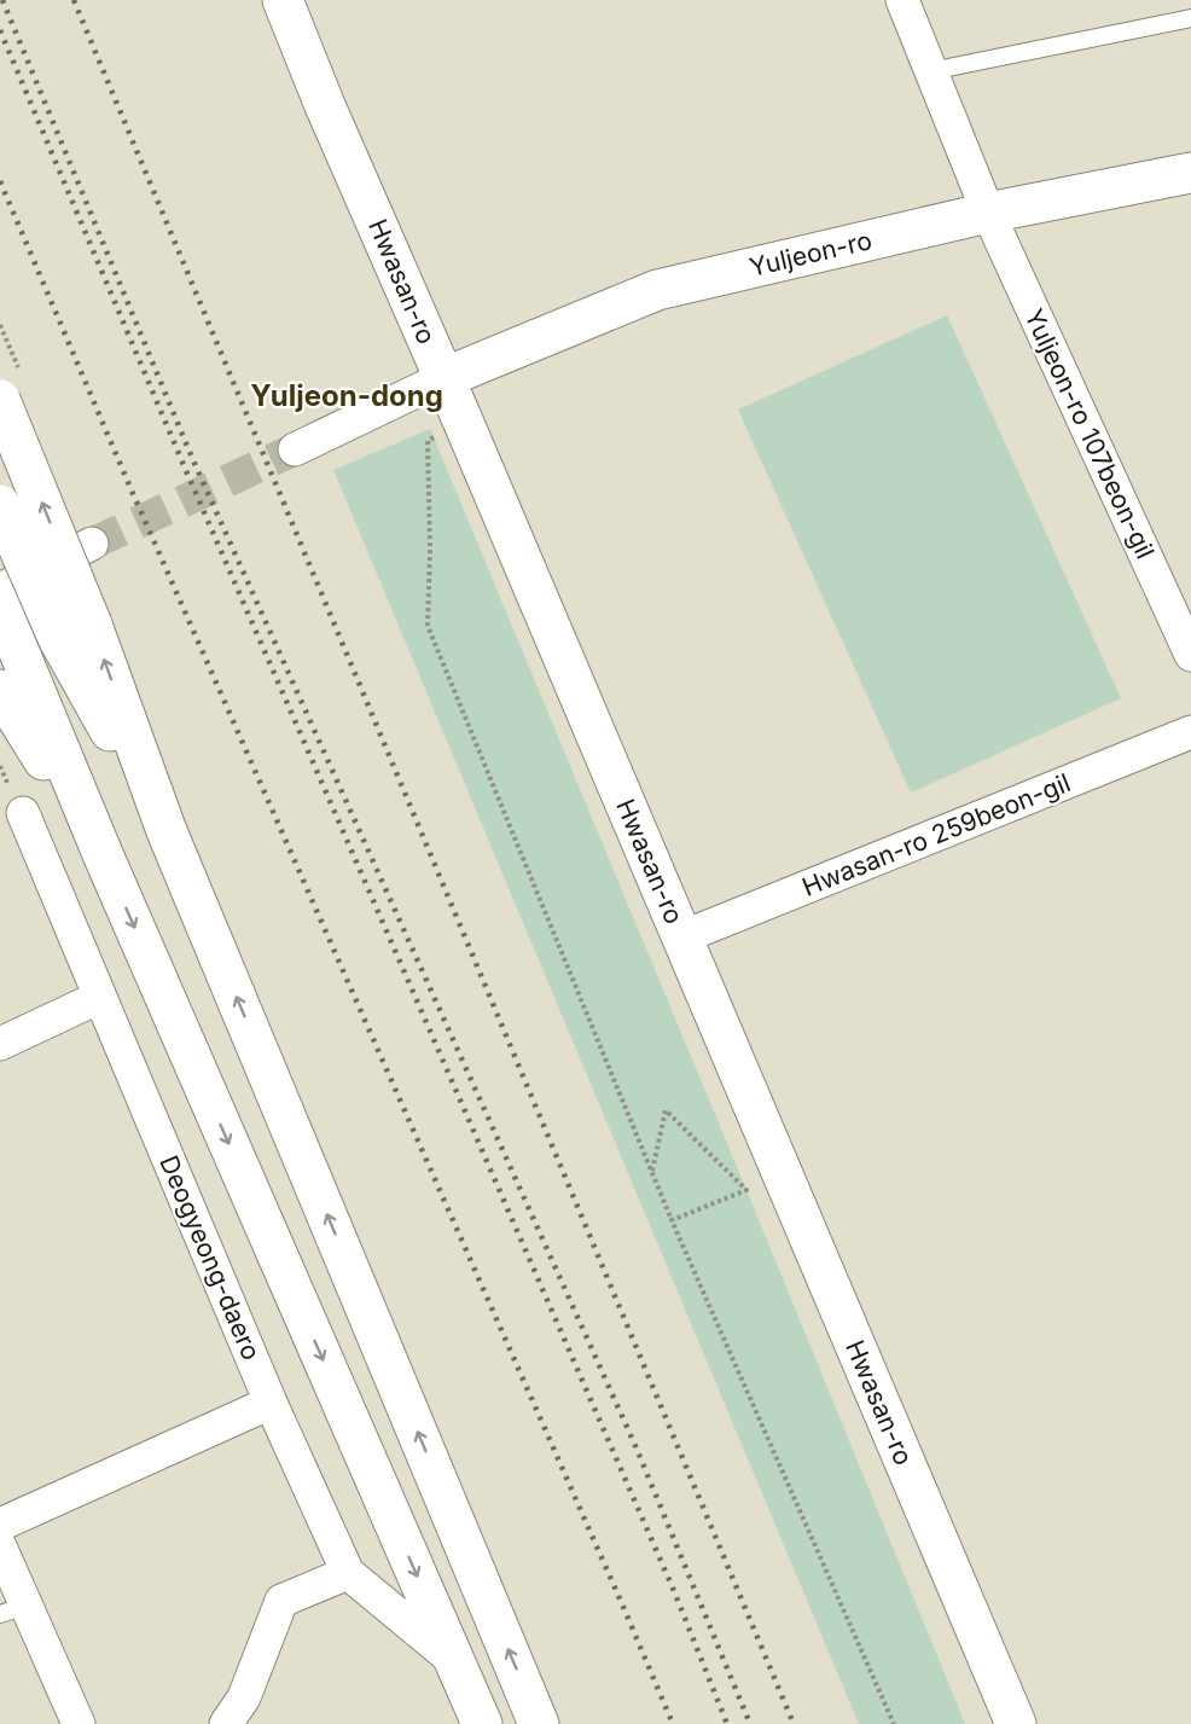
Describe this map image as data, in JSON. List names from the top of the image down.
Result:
{
  "streets": {
    "street": [
      "Yuljeon-ro",
      "Hwasan-ro",
      "Yuljeon-ro 107beon-gil",
      "Hwasan-ro 259beon-gil",
      "Deogyeong-daero"
    ]
  },
  "crossings": [
    ["Yuljeon-ro", "Hwasan-ro"],
    ["Yuljeon-ro", "Yuljeon-ro 107beon-gil"],
    ["Hwasan-ro", "Hwasan-ro 259beon-gil"]
  ],
  "districts": ["Yuljeon-dong"]
}
